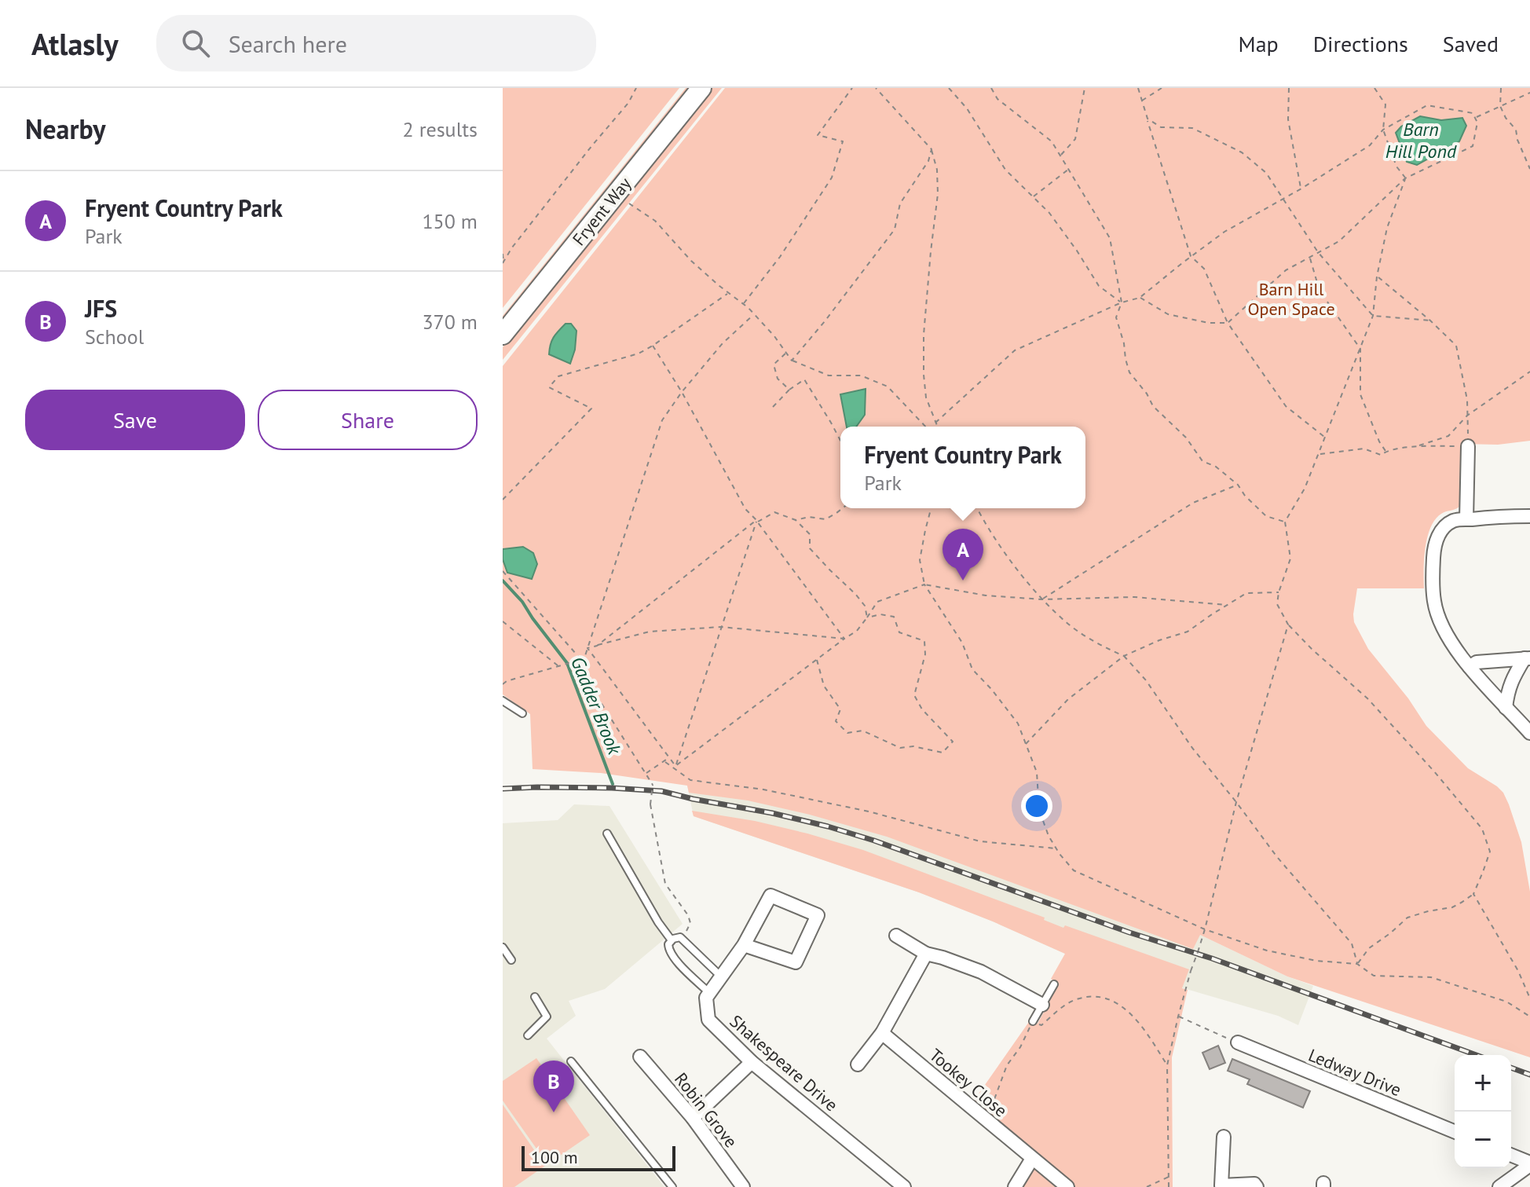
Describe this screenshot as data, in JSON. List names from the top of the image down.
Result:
{
  "streets": {
    "main road": ["Fryent Way"],
    "street": [
      "Shakespeare Drive",
      "Ledway Drive",
      "Tookey Close",
      "Robin Grove"
    ]
  },
  "water": ["Barn Hill Pond", "Gadder Brook"],
  "parks": ["Barn Hill Open Space"],
  "scale_bar": "100 m",
  "page": {
    "header": "Atlasly",
    "search": "Search here",
    "nav": ["Map", "Directions", "Saved"],
    "heading": ["Nearby", "2 results"],
    "list": [
      {
        "mark": "A",
        "name": "Fryent Country Park",
        "note": "Park",
        "value": "150 m"
      },
      {
        "mark": "B",
        "name": "JFS",
        "note": "School",
        "value": "370 m"
      }
    ],
    "buttons": ["Save", "Share"],
    "popup": ["Fryent Country Park", "Park"],
    "pins": ["A", "B"],
    "map_buttons": ["+", "−"],
    "scale": "100 m"
  }
}
